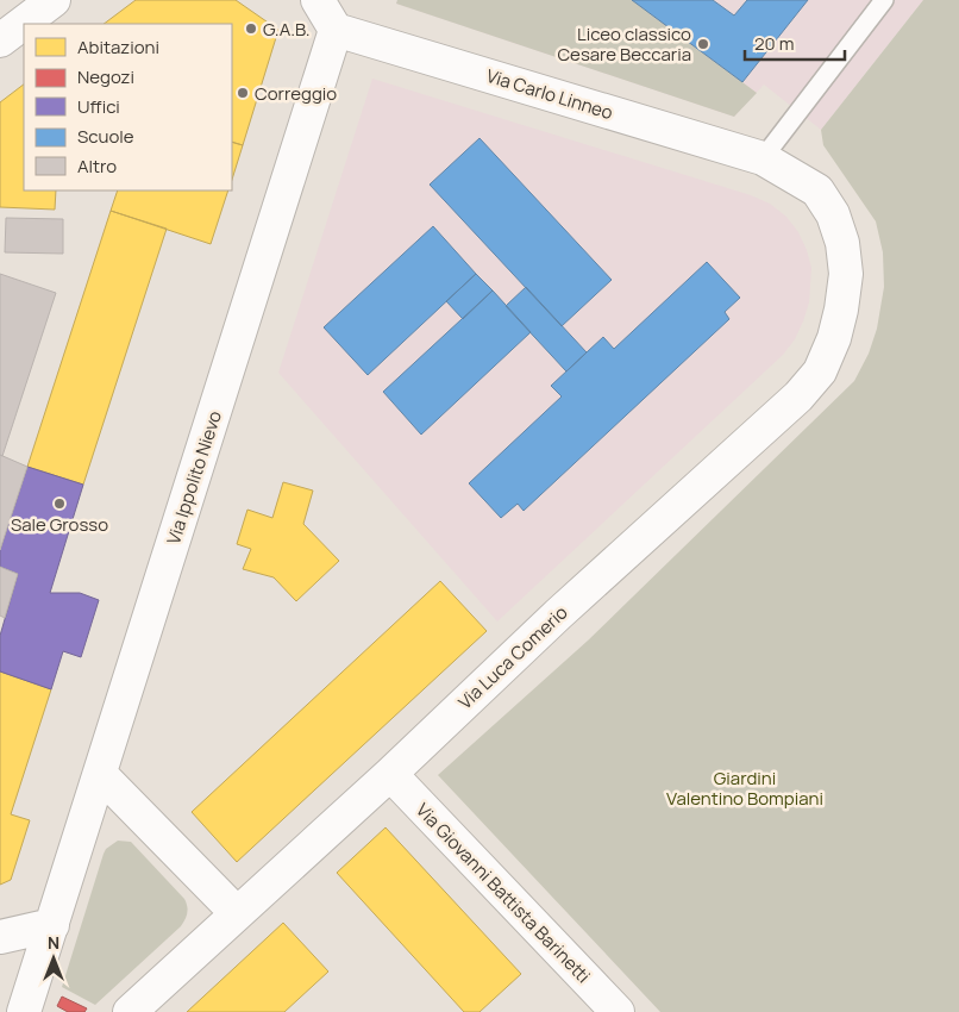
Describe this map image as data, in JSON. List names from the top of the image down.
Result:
{
  "streets": {
    "street": [
      "Via Carlo Linneo",
      "Via Ippolito Nievo",
      "Via Luca Comerio",
      "Via Giovanni Battista Barinetti"
    ]
  },
  "crossings": [
    ["Via Carlo Linneo", "Via Ippolito Nievo"],
    ["Via Carlo Linneo", "Via Luca Comerio"],
    ["Via Luca Comerio", "Via Giovanni Battista Barinetti"]
  ],
  "parks": ["Giardini Valentino Bompiani"],
  "places": [
    "G.A.B.",
    "Liceo classico Cesare Beccaria",
    "Correggio",
    "Sale Grosso"
  ],
  "legend": [
    "Abitazioni",
    "Negozi",
    "Uffici",
    "Scuole",
    "Altro"
  ],
  "scale_bar": "20 m",
  "north": "top"
}
